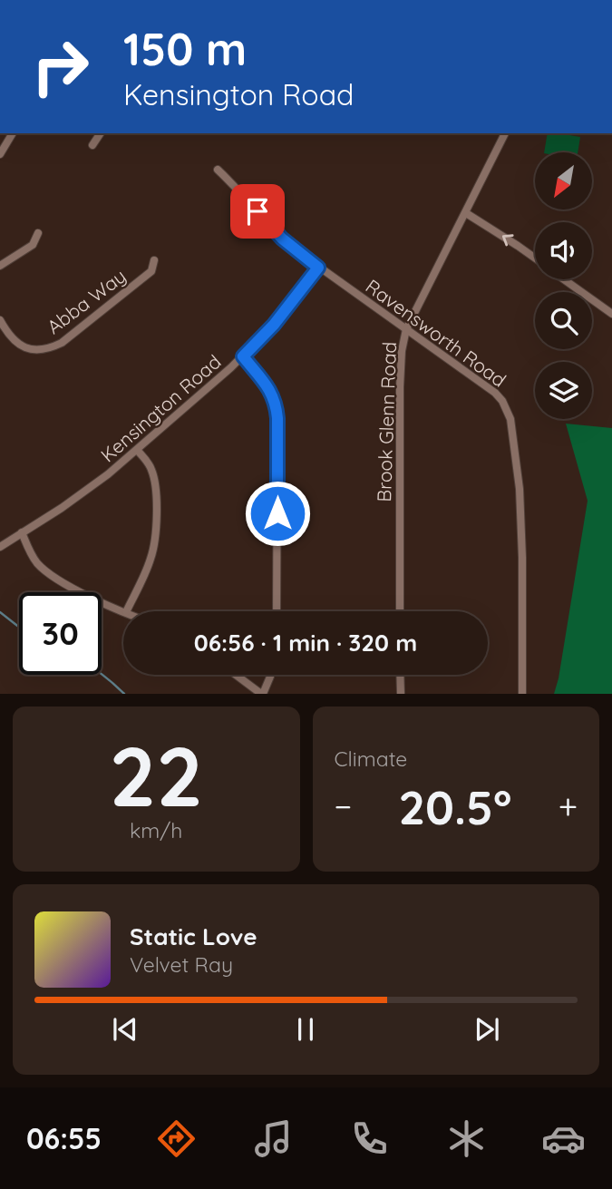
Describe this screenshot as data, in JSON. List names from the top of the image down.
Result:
{
  "streets": {
    "street": [
      "Abba Way",
      "Ravensworth Road",
      "Kensington Road",
      "Brook Glenn Road"
    ]
  },
  "crossings": [
    ["Ravensworth Road", "Kensington Road"],
    ["Ravensworth Road", "Brook Glenn Road"]
  ],
  "north": "bottom left",
  "page": {
    "turn": ["150 m", "Kensington Road"],
    "limit": "30",
    "trip": "06:56 · 1 min · 320 m",
    "tile": [
      ["22", "km/h"],
      "Climate"
    ],
    "heat": ["−", "20.5°", "+"],
    "song": ["Static Love", "Velvet Ray"],
    "tabs": "06:55"
  }
}
